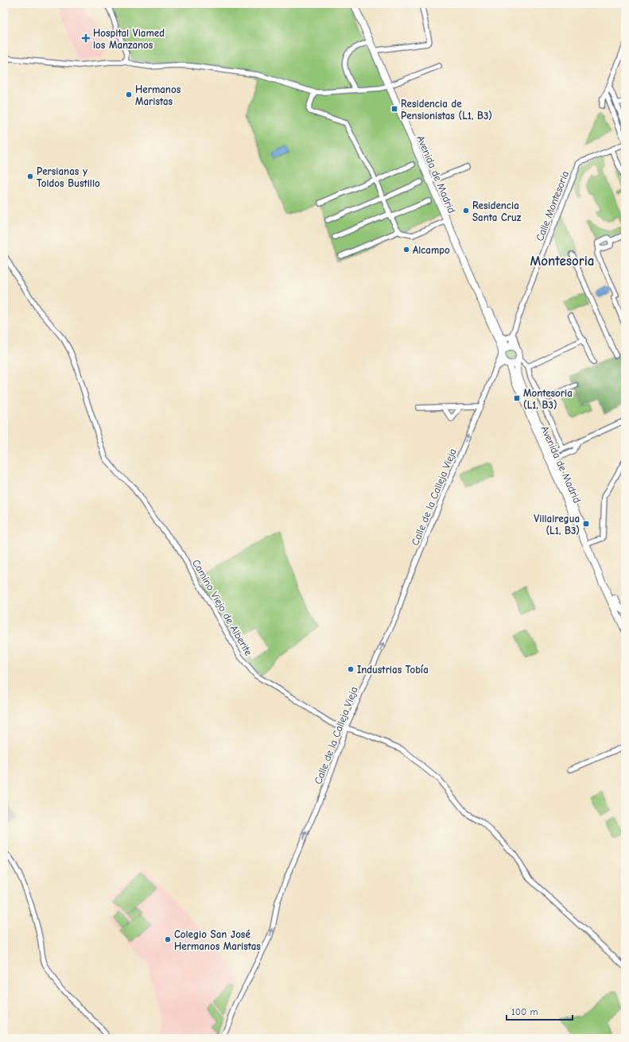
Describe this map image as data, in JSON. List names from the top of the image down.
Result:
{
  "streets": {
    "main road": ["Avenida de Madrid"],
    "street": ["Calle Montesoria", "Calle de la Calleja Vieja", "Camino Viejo de Alberite"]
  },
  "crossings": [
    ["Avenida de Madrid", "Calle Montesoria"],
    ["Avenida de Madrid", "Calle de la Calleja Vieja"],
    ["Calle Montesoria", "Calle de la Calleja Vieja"],
    ["Calle de la Calleja Vieja", "Camino Viejo de Alberite"]
  ],
  "one_way": ["Calle de la Calleja Vieja"],
  "districts": ["Montesoria"],
  "places": {
    "health": ["Hospital Viamed los Manzanos"],
    "other": [
      "Hermanos Maristas",
      "Persianas y Toldos Bustillo",
      "Residencia Santa Cruz",
      "Alcampo",
      "Industrias Tobía",
      "Colegio San José Hermanos Maristas"
    ],
    "transit": ["Residencia de Pensionistas (L1, B3)", "Montesoria (L1, B3)", "Villairegua (L1, B3)"]
  },
  "scale_bar": "100 m"
}
